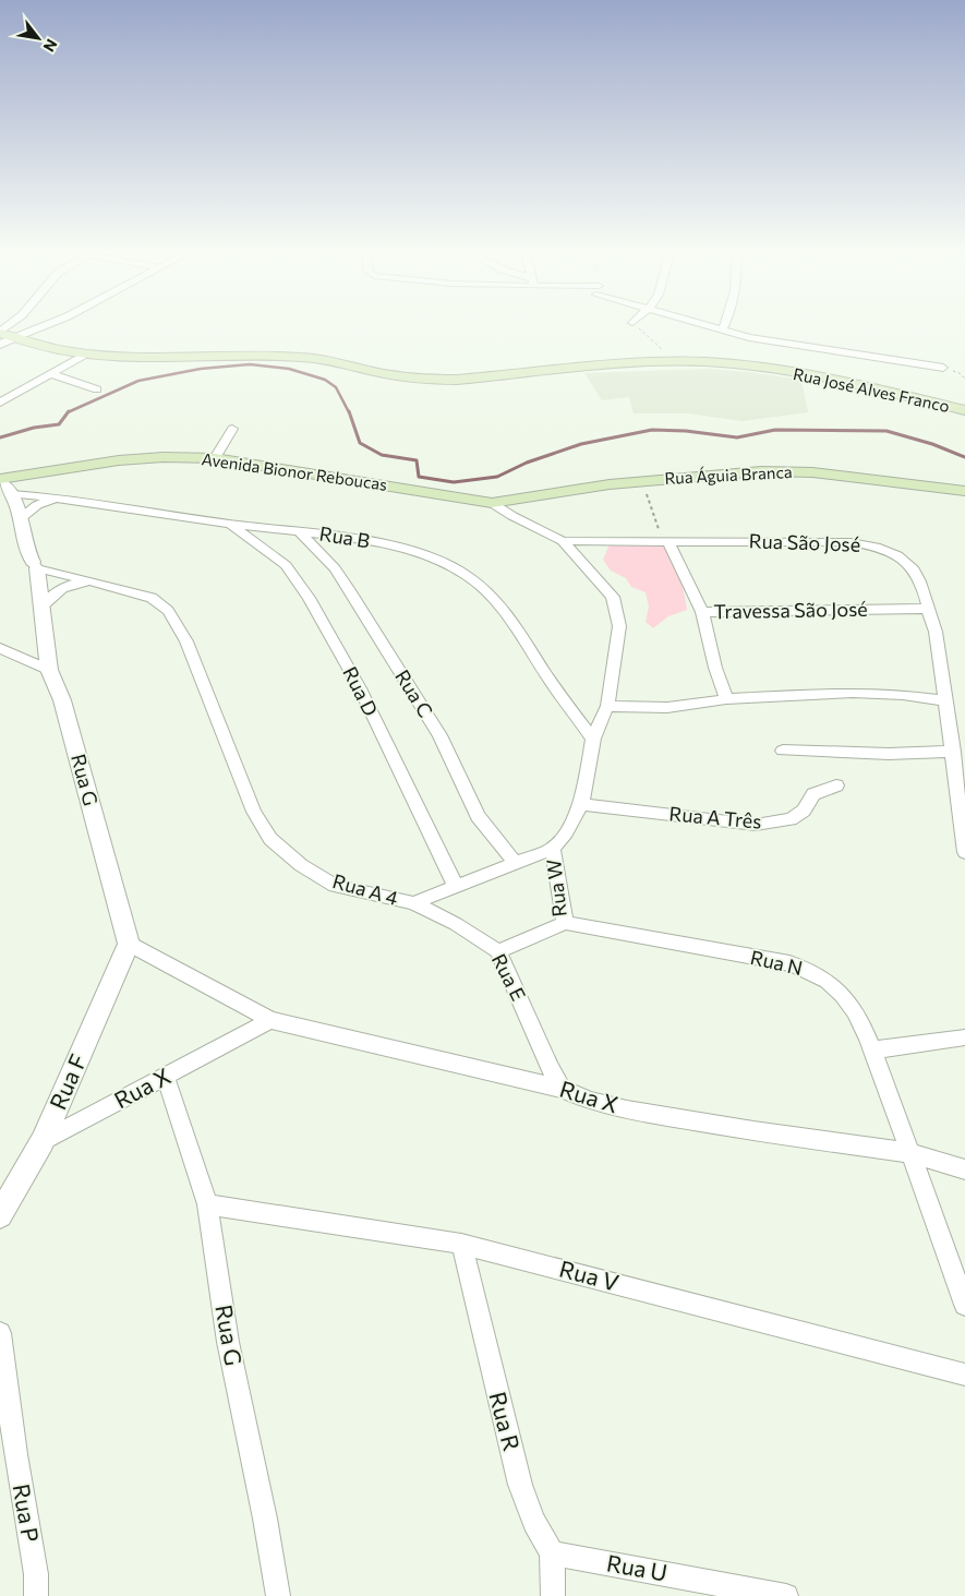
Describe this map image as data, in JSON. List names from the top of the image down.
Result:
{
  "streets": {
    "main road": ["Rua José Alves Franco", "Avenida Bionor Reboucas", "Rua Águia Branca"],
    "street": [
      "Rua B",
      "Rua São José",
      "Travessa São José",
      "Rua D",
      "Rua C",
      "Rua G",
      "Rua A Três",
      "Rua W",
      "Rua A 4",
      "Rua N",
      "Rua E",
      "Rua F",
      "Rua X",
      "Rua V",
      "Rua R",
      "Rua P",
      "Rua U"
    ]
  },
  "crossings": [
    ["Avenida Bionor Reboucas", "Rua Águia Branca"],
    ["Rua B", "Rua D"],
    ["Rua B", "Rua C"],
    ["Rua B", "Rua G"],
    ["Rua São José", "Travessa São José"],
    ["Rua D", "Rua A 4"],
    ["Rua C", "Rua A 4"],
    ["Rua G", "Rua A 4"],
    ["Rua G", "Rua F"],
    ["Rua G", "Rua X"],
    ["Rua G", "Rua V"],
    ["Rua W", "Rua A 4"],
    ["Rua W", "Rua N"],
    ["Rua W", "Rua E"],
    ["Rua A 4", "Rua E"],
    ["Rua N", "Rua X"],
    ["Rua E", "Rua X"],
    ["Rua F", "Rua X"],
    ["Rua V", "Rua R"],
    ["Rua R", "Rua U"]
  ],
  "north": "bottom right"
}
